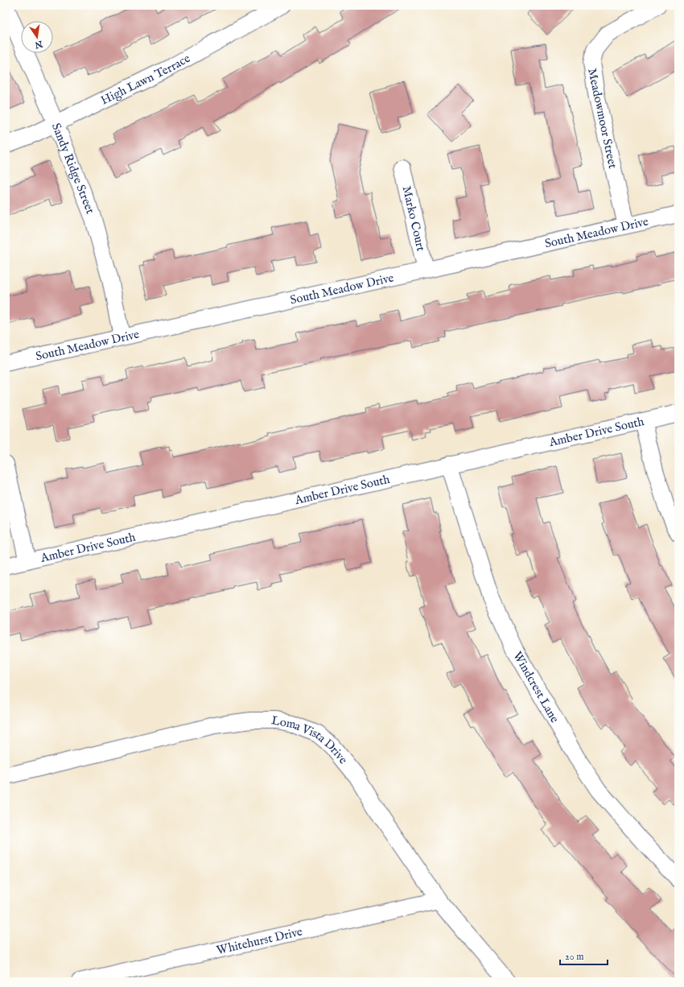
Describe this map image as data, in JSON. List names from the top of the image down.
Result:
{
  "streets": {
    "street": [
      "High Lawn Terrace",
      "Meadowmoor Street",
      "Sandy Ridge Street",
      "Marko Court",
      "South Meadow Drive",
      "Amber Drive South",
      "Windcrest Lane",
      "Loma Vista Drive",
      "Whitehurst Drive"
    ]
  },
  "crossings": [
    ["High Lawn Terrace", "Sandy Ridge Street"],
    ["Meadowmoor Street", "South Meadow Drive"],
    ["Sandy Ridge Street", "South Meadow Drive"],
    ["Marko Court", "South Meadow Drive"],
    ["Amber Drive South", "Windcrest Lane"],
    ["Loma Vista Drive", "Whitehurst Drive"]
  ],
  "scale_bar": "20 m",
  "north": "bottom"
}
